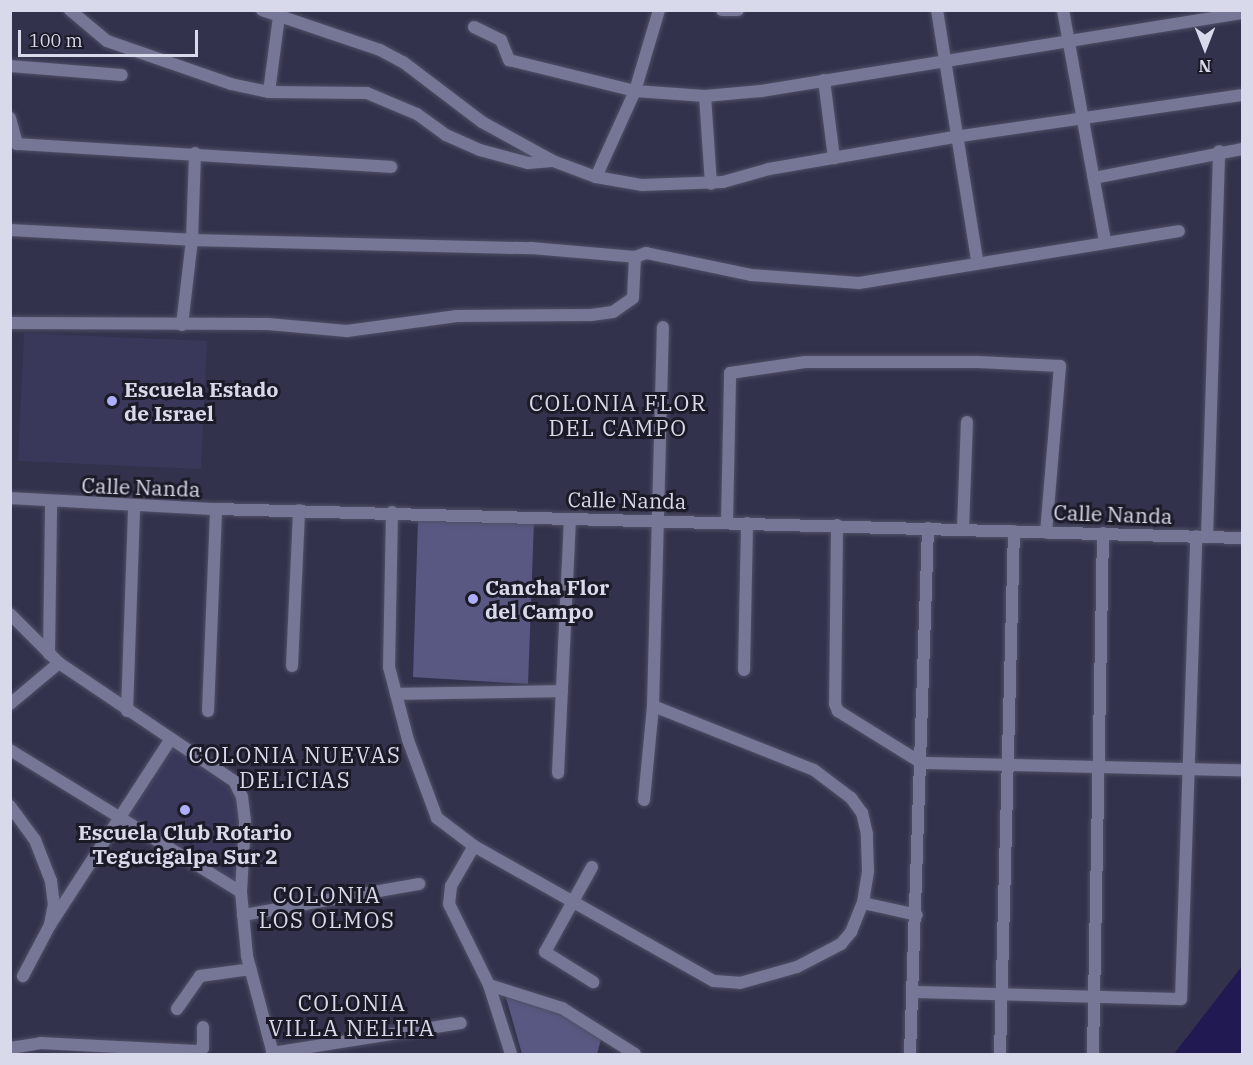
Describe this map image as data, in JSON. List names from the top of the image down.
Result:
{
  "streets": {
    "street": ["Calle Nanda"]
  },
  "districts": [
    "COLONIA FLOR DEL CAMPO",
    "COLONIA NUEVAS DELICIAS",
    "COLONIA LOS OLMOS",
    "COLONIA VILLA NELITA"
  ],
  "places": ["Escuela Estado de Israel", "Cancha Flor del Campo", "Escuela Club Rotario Tegucigalpa Sur 2"],
  "scale_bar": "100 m",
  "north": "bottom"
}
